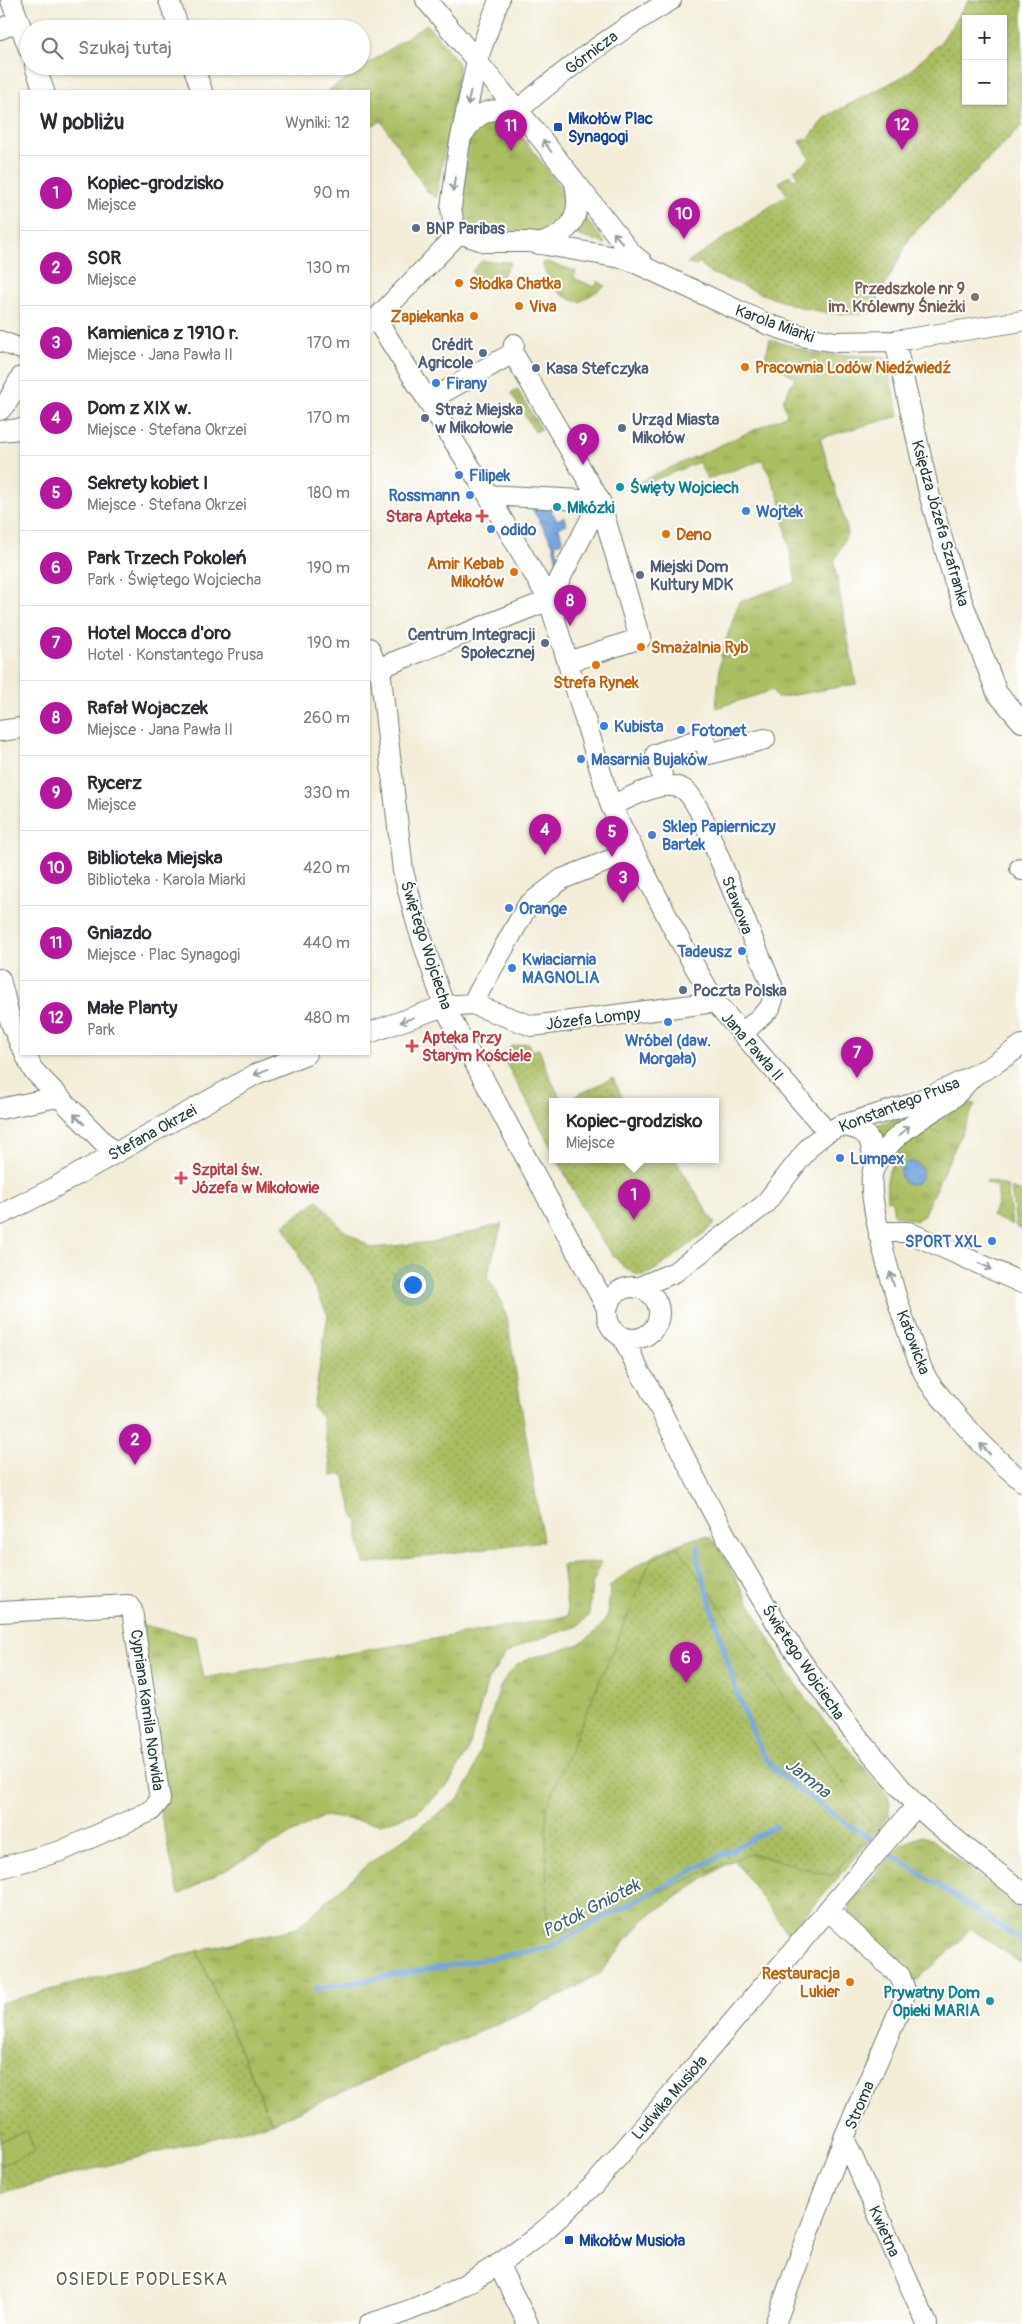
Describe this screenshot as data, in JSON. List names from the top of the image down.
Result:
{
  "streets": {
    "street": [
      "Górnicza",
      "Karola Miarki",
      "Księdza Józefa Szafranka",
      "Stawowa",
      "Świętego Wojciecha",
      "Józefa Lompy",
      "Jana Pawła II",
      "Konstantego Prusa",
      "Stefana Okrzei",
      "Katowicka",
      "Cypriana Kamila Norwida",
      "Ludwika Musioła",
      "Stroma",
      "Kwietna"
    ]
  },
  "crossings": [
    ["Górnicza", "Karola Miarki"],
    ["Karola Miarki", "Księdza Józefa Szafranka"],
    ["Stawowa", "Jana Pawła II"],
    ["Świętego Wojciecha", "Józefa Lompy"],
    ["Świętego Wojciecha", "Konstantego Prusa"],
    ["Świętego Wojciecha", "Ludwika Musioła"],
    ["Józefa Lompy", "Jana Pawła II"],
    ["Konstantego Prusa", "Katowicka"],
    ["Ludwika Musioła", "Stroma"],
    ["Stroma", "Kwietna"]
  ],
  "one_way": ["Stefana Okrzei"],
  "districts": ["OSIEDLE PODLESKA"],
  "water": ["Jamna", "Potok Gniotek"],
  "places": {
    "transit": ["Mikołów Plac Synagogi", "Mikołów Musioła"],
    "other": [
      "BNP Paribas",
      "Słodka Chatka",
      "Przedszkole nr 9 im. Królewny Śnieżki",
      "Viva",
      "Zapiekanka",
      "Crédit Agricole",
      "Pracownia Lodów Niedźwiedź",
      "Kasa Stefczyka",
      "Firany",
      "Straż Miejska w Mikołowie",
      "Urząd Miasta Mikołów",
      "Filipek",
      "Święty Wojciech",
      "Rossmann",
      "Mikózki",
      "Wojtek",
      "odido",
      "Deno",
      "Amir Kebab Mikołów",
      "Miejski Dom Kultury MDK",
      "Centrum Integracji Społecznej",
      "Smażalnia Ryb",
      "Strefa Rynek",
      "Kubista",
      "Fotonet",
      "Masarnia Bujaków",
      "Sklep Papierniczy Bartek",
      "Orange",
      "Tadeusz",
      "Kwiaciarnia MAGNOLIA",
      "Poczta Polska",
      "Wróbel (daw. Morgała)",
      "Lumpex",
      "SPORT XXL",
      "Restauracja Lukier",
      "Prywatny Dom Opieki MARIA"
    ],
    "health": ["Stara Apteka", "Apteka Przy Starym Kościele", "Szpital św. Józefa w Mikołowie"]
  },
  "page": {
    "map_buttons": ["+", "−"],
    "search": "Szukaj tutaj",
    "heading": ["W pobliżu", "Wyniki: 12"],
    "pins": [
      "12",
      "11",
      "10",
      "9",
      "8",
      "4",
      "5",
      "3",
      "7",
      "1",
      "2",
      "6"
    ],
    "list": [
      {
        "mark": "1",
        "name": "Kopiec-grodzisko",
        "note": "Miejsce",
        "value": "90 m"
      },
      {
        "mark": "2",
        "name": "SOR",
        "note": "Miejsce",
        "value": "130 m"
      },
      {
        "mark": "3",
        "name": "Kamienica z 1910 r.",
        "note": "Miejsce · Jana Pawła II",
        "value": "170 m"
      },
      {
        "mark": "4",
        "name": "Dom z XIX w.",
        "note": "Miejsce · Stefana Okrzei",
        "value": "170 m"
      },
      {
        "mark": "5",
        "name": "Sekrety kobiet I",
        "note": "Miejsce · Stefana Okrzei",
        "value": "180 m"
      },
      {
        "mark": "6",
        "name": "Park Trzech Pokoleń",
        "note": "Park · Świętego Wojciecha",
        "value": "190 m"
      },
      {
        "mark": "7",
        "name": "Hotel Mocca d'oro",
        "note": "Hotel · Konstantego Prusa",
        "value": "190 m"
      },
      {
        "mark": "8",
        "name": "Rafał Wojaczek",
        "note": "Miejsce · Jana Pawła II",
        "value": "260 m"
      },
      {
        "mark": "9",
        "name": "Rycerz",
        "note": "Miejsce",
        "value": "330 m"
      },
      {
        "mark": "10",
        "name": "Biblioteka Miejska",
        "note": "Biblioteka · Karola Miarki",
        "value": "420 m"
      },
      {
        "mark": "11",
        "name": "Gniazdo",
        "note": "Miejsce · Plac Synagogi",
        "value": "440 m"
      },
      {
        "mark": "12",
        "name": "Małe Planty",
        "note": "Park",
        "value": "480 m"
      }
    ],
    "popup": ["Kopiec-grodzisko", "Miejsce"]
  }
}
